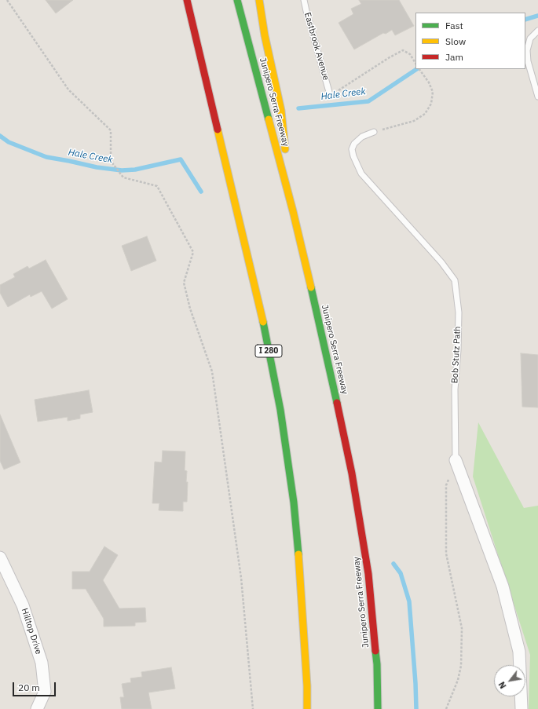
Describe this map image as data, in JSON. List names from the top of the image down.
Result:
{
  "streets": {
    "highway": ["Junipero Serra Freeway", "I 280"],
    "street": ["Hilltop Drive"],
    "lane": ["Eastbrook Avenue", "Bob Stutz Path"]
  },
  "water": ["Hale Creek"],
  "legend": ["Fast", "Slow", "Jam"],
  "scale_bar": "20 m",
  "north": "bottom left"
}
